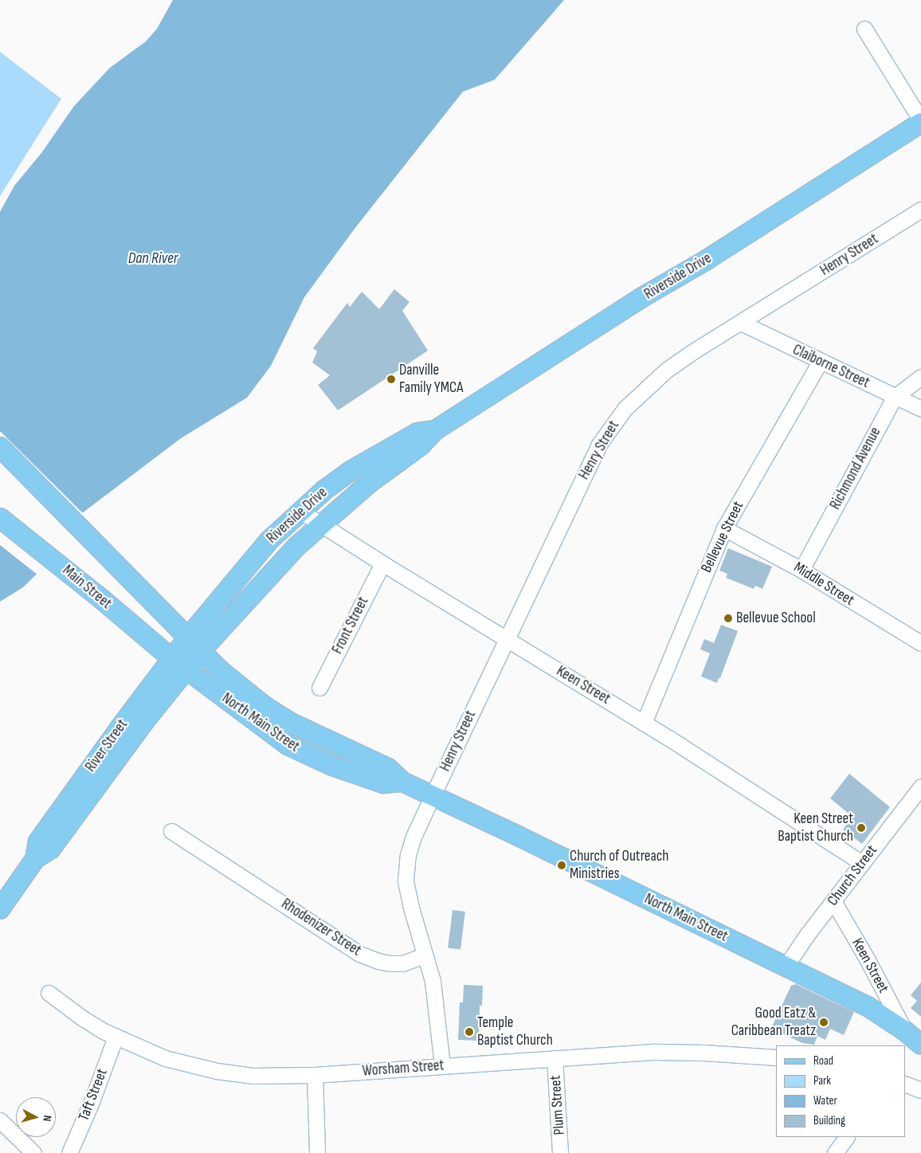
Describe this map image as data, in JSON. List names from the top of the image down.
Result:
{
  "streets": {
    "main road": [
      "Riverside Drive",
      "Main Street",
      "North Main Street",
      "River Street"
    ],
    "street": [
      "Henry Street",
      "Claiborne Street",
      "Richmond Avenue",
      "Bellevue Street",
      "Middle Street",
      "Front Street",
      "Keen Street",
      "Church Street",
      "Rhodenizer Street",
      "Worsham Street",
      "Taft Street",
      "Plum Street"
    ]
  },
  "crossings": [
    ["Henry Street", "Claiborne Street"],
    ["Henry Street", "Keen Street"],
    ["Henry Street", "North Main Street"],
    ["Henry Street", "Rhodenizer Street"],
    ["Riverside Drive", "Keen Street"],
    ["Riverside Drive", "North Main Street"],
    ["Riverside Drive", "River Street"],
    ["Claiborne Street", "Richmond Avenue"],
    ["Claiborne Street", "Bellevue Street"],
    ["Richmond Avenue", "Middle Street"],
    ["Bellevue Street", "Middle Street"],
    ["Bellevue Street", "Keen Street"],
    ["Main Street", "North Main Street"],
    ["Main Street", "River Street"],
    ["Front Street", "Keen Street"],
    ["Keen Street", "North Main Street"],
    ["Keen Street", "Church Street"],
    ["North Main Street", "River Street"],
    ["North Main Street", "Church Street"],
    ["Worsham Street", "Taft Street"],
    ["Worsham Street", "Plum Street"]
  ],
  "water": ["Dan River"],
  "places": [
    "Danville Family YMCA",
    "Bellevue School",
    "Keen Street Baptist Church",
    "Church of Outreach Ministries",
    "Good Eatz & Caribbean Treatz",
    "Temple Baptist Church"
  ],
  "legend": [
    "Road",
    "Park",
    "Water",
    "Building"
  ],
  "north": "right"
}
